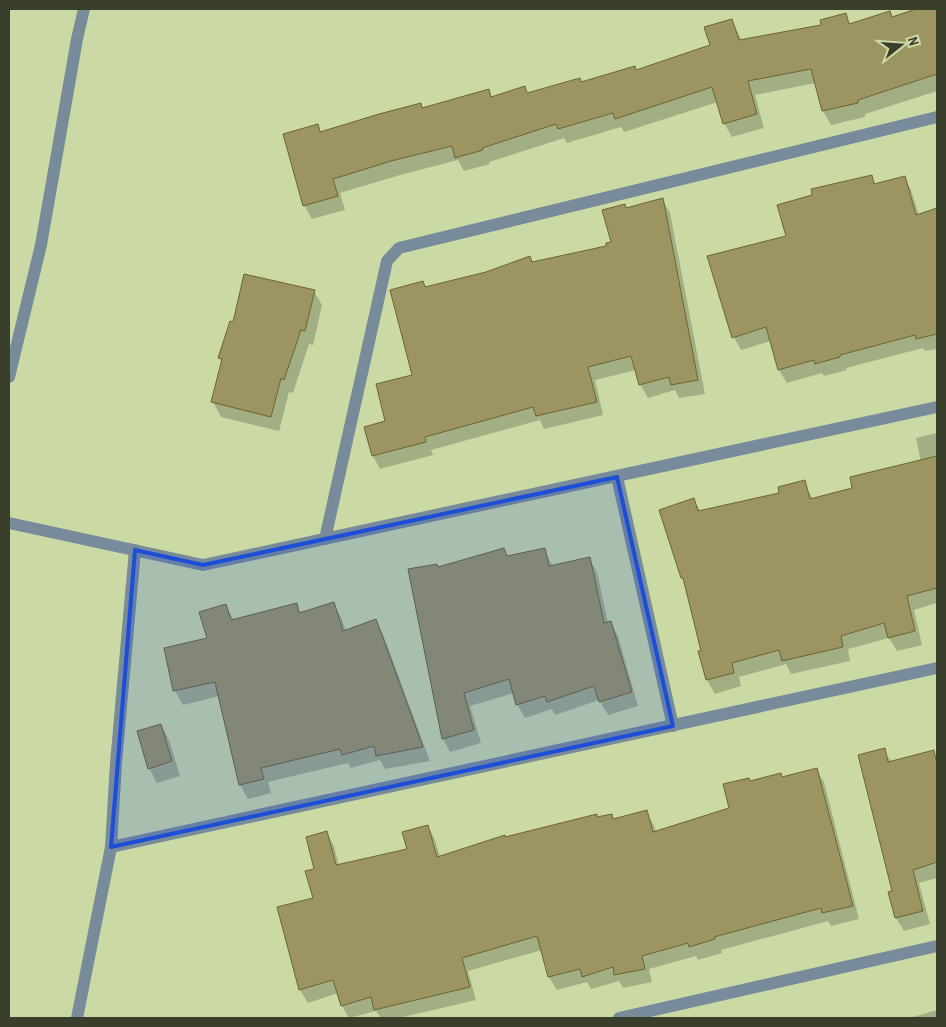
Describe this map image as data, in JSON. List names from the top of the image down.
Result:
{
  "north": "right"
}
